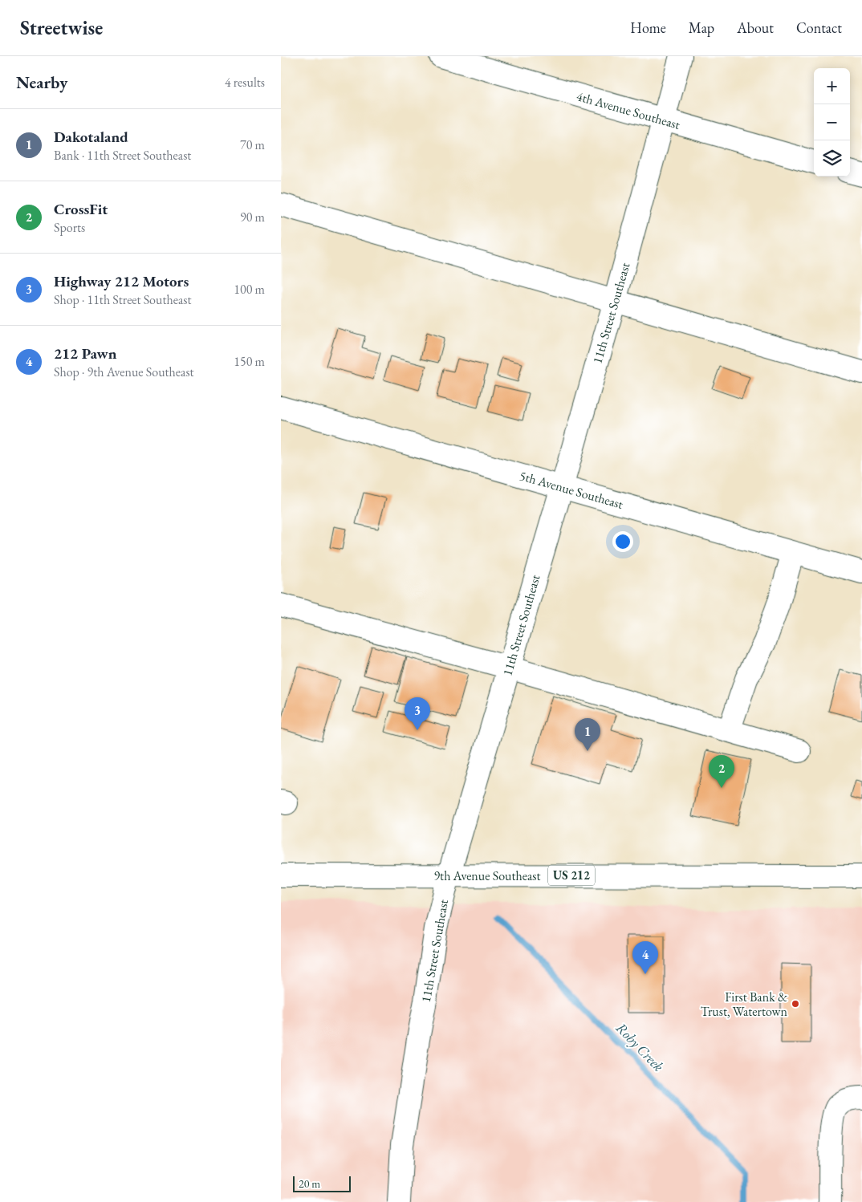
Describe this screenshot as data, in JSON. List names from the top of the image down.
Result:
{
  "streets": {
    "street": [
      "4th Avenue Southeast",
      "11th Street Southeast",
      "5th Avenue Southeast",
      "9th Avenue Southeast",
      "US 212"
    ]
  },
  "crossings": [
    ["4th Avenue Southeast", "11th Street Southeast"],
    ["11th Street Southeast", "5th Avenue Southeast"],
    ["11th Street Southeast", "9th Avenue Southeast"]
  ],
  "water": ["Roby Creek"],
  "places": ["First Bank & Trust, Watertown"],
  "scale_bar": "20 m",
  "page": {
    "header": "Streetwise",
    "nav": [
      "Home",
      "Map",
      "About",
      "Contact"
    ],
    "heading": ["Nearby", "4 results"],
    "map_buttons": ["+", "−"],
    "list": [
      {
        "mark": "1",
        "name": "Dakotaland",
        "note": "Bank · 11th Street Southeast",
        "value": "70 m"
      },
      {
        "mark": "2",
        "name": "CrossFit",
        "note": "Sports",
        "value": "90 m"
      },
      {
        "mark": "3",
        "name": "Highway 212 Motors",
        "note": "Shop · 11th Street Southeast",
        "value": "100 m"
      },
      {
        "mark": "4",
        "name": "212 Pawn",
        "note": "Shop · 9th Avenue Southeast",
        "value": "150 m"
      }
    ],
    "pins": [
      "3",
      "1",
      "2",
      "4"
    ],
    "scale": "20 m"
  }
}
